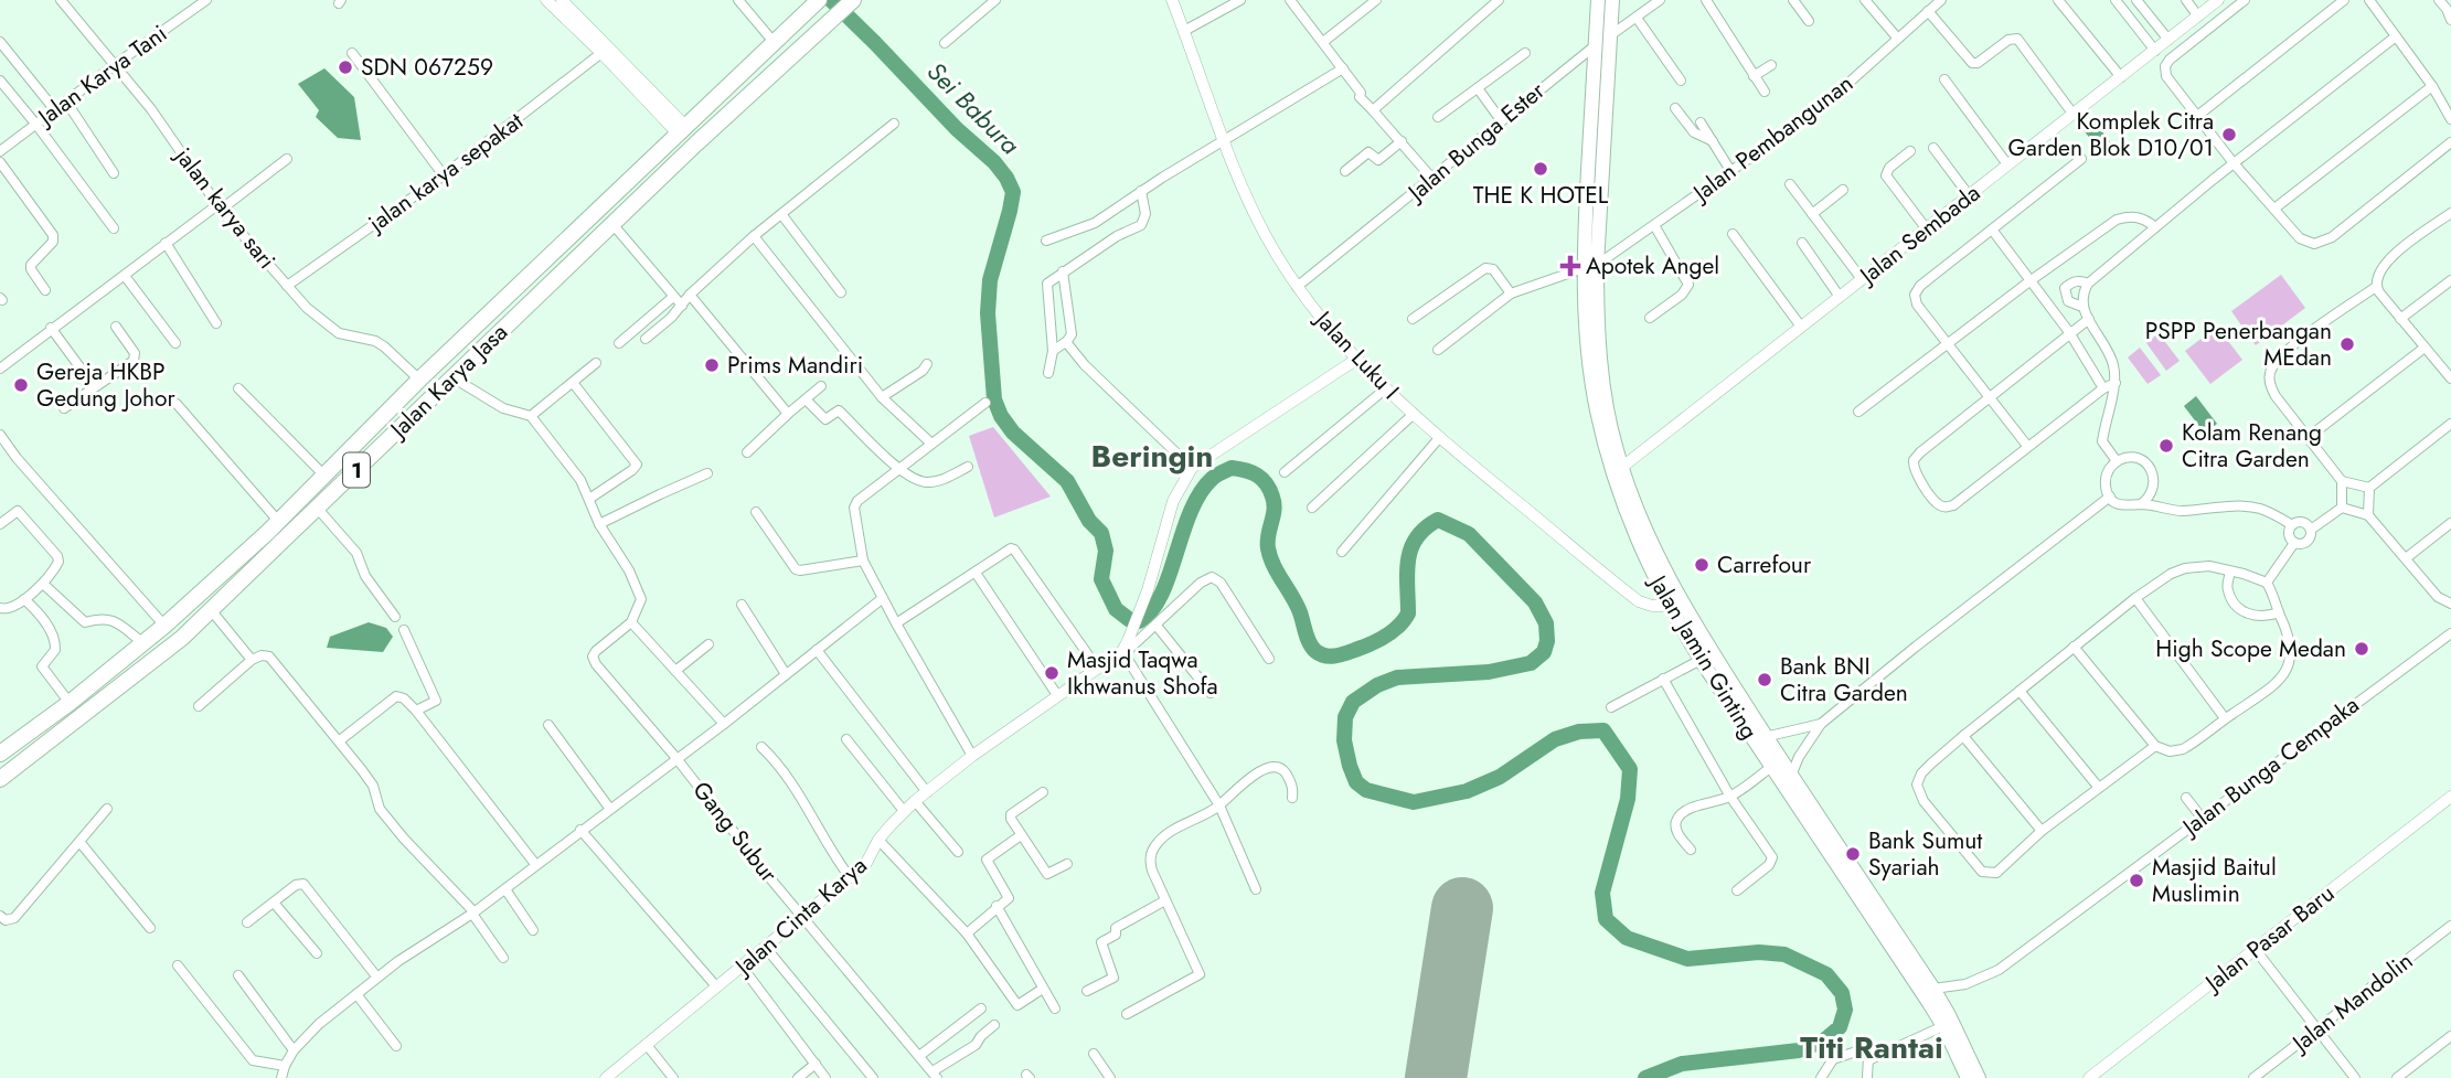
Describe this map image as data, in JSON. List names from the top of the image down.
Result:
{
  "streets": {
    "highway": ["Jalan Karya Jasa", "1"],
    "main road": ["Jalan Jamin Ginting"],
    "street": [
      "Jalan Karya Tani",
      "Jalan Pembangunan",
      "Jalan Bunga Ester",
      "jalan karya sepakat",
      "jalan karya sari",
      "Jalan Sembada",
      "Jalan Luku I",
      "Jalan Bunga Cempaka",
      "Gang Subur",
      "Jalan Cinta Karya",
      "Jalan Pasar Baru",
      "Jalan Mandolin"
    ]
  },
  "crossings": [
    ["Jalan Karya Tani", "jalan karya sari"],
    ["Jalan Pembangunan", "Jalan Jamin Ginting"],
    ["Jalan Bunga Ester", "Jalan Luku I"],
    ["Jalan Bunga Ester", "Jalan Jamin Ginting"],
    ["jalan karya sepakat", "jalan karya sari"],
    ["jalan karya sari", "Jalan Karya Jasa"],
    ["Jalan Sembada", "Jalan Jamin Ginting"],
    ["Jalan Luku I", "Jalan Jamin Ginting"],
    ["Jalan Jamin Ginting", "Jalan Bunga Cempaka"],
    ["Gang Subur", "Jalan Cinta Karya"]
  ],
  "districts": ["Beringin", "Titi Rantai"],
  "water": ["Sei Babura"],
  "places": {
    "other": [
      "SDN 067259",
      "Komplek Citra Garden Blok D10/01",
      "THE K HOTEL",
      "PSPP Penerbangan MEdan",
      "Prims Mandiri",
      "Gereja HKBP Gedung Johor",
      "Kolam Renang Citra Garden",
      "Carrefour",
      "High Scope Medan",
      "Masjid Taqwa Ikhwanus Shofa",
      "Bank BNI Citra Garden",
      "Bank Sumut Syariah",
      "Masjid Baitul Muslimin"
    ],
    "health": ["Apotek Angel"]
  }
}
